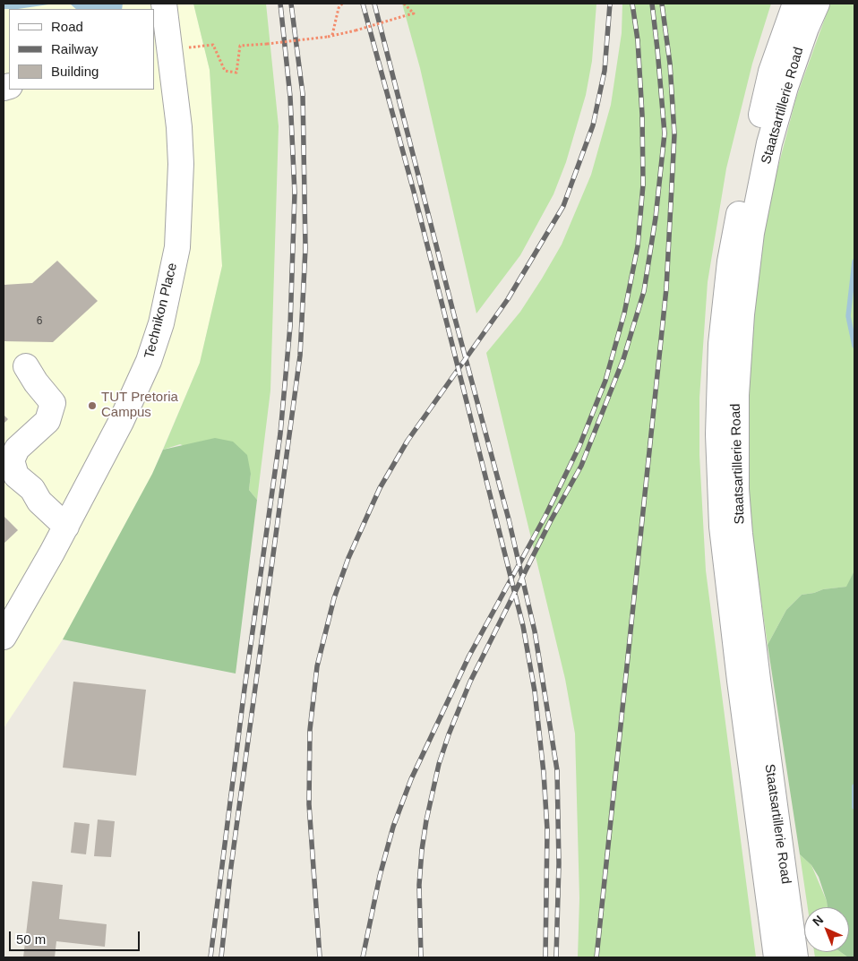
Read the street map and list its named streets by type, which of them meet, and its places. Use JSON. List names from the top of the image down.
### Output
{
  "streets": {
    "street": ["Staatsartillerie Road", "Technikon Place"]
  },
  "places": ["TUT Pretoria Campus"],
  "house_numbers": ["6"],
  "legend": ["Road", "Railway", "Building"],
  "scale_bar": "50 m",
  "north": "top left"
}
